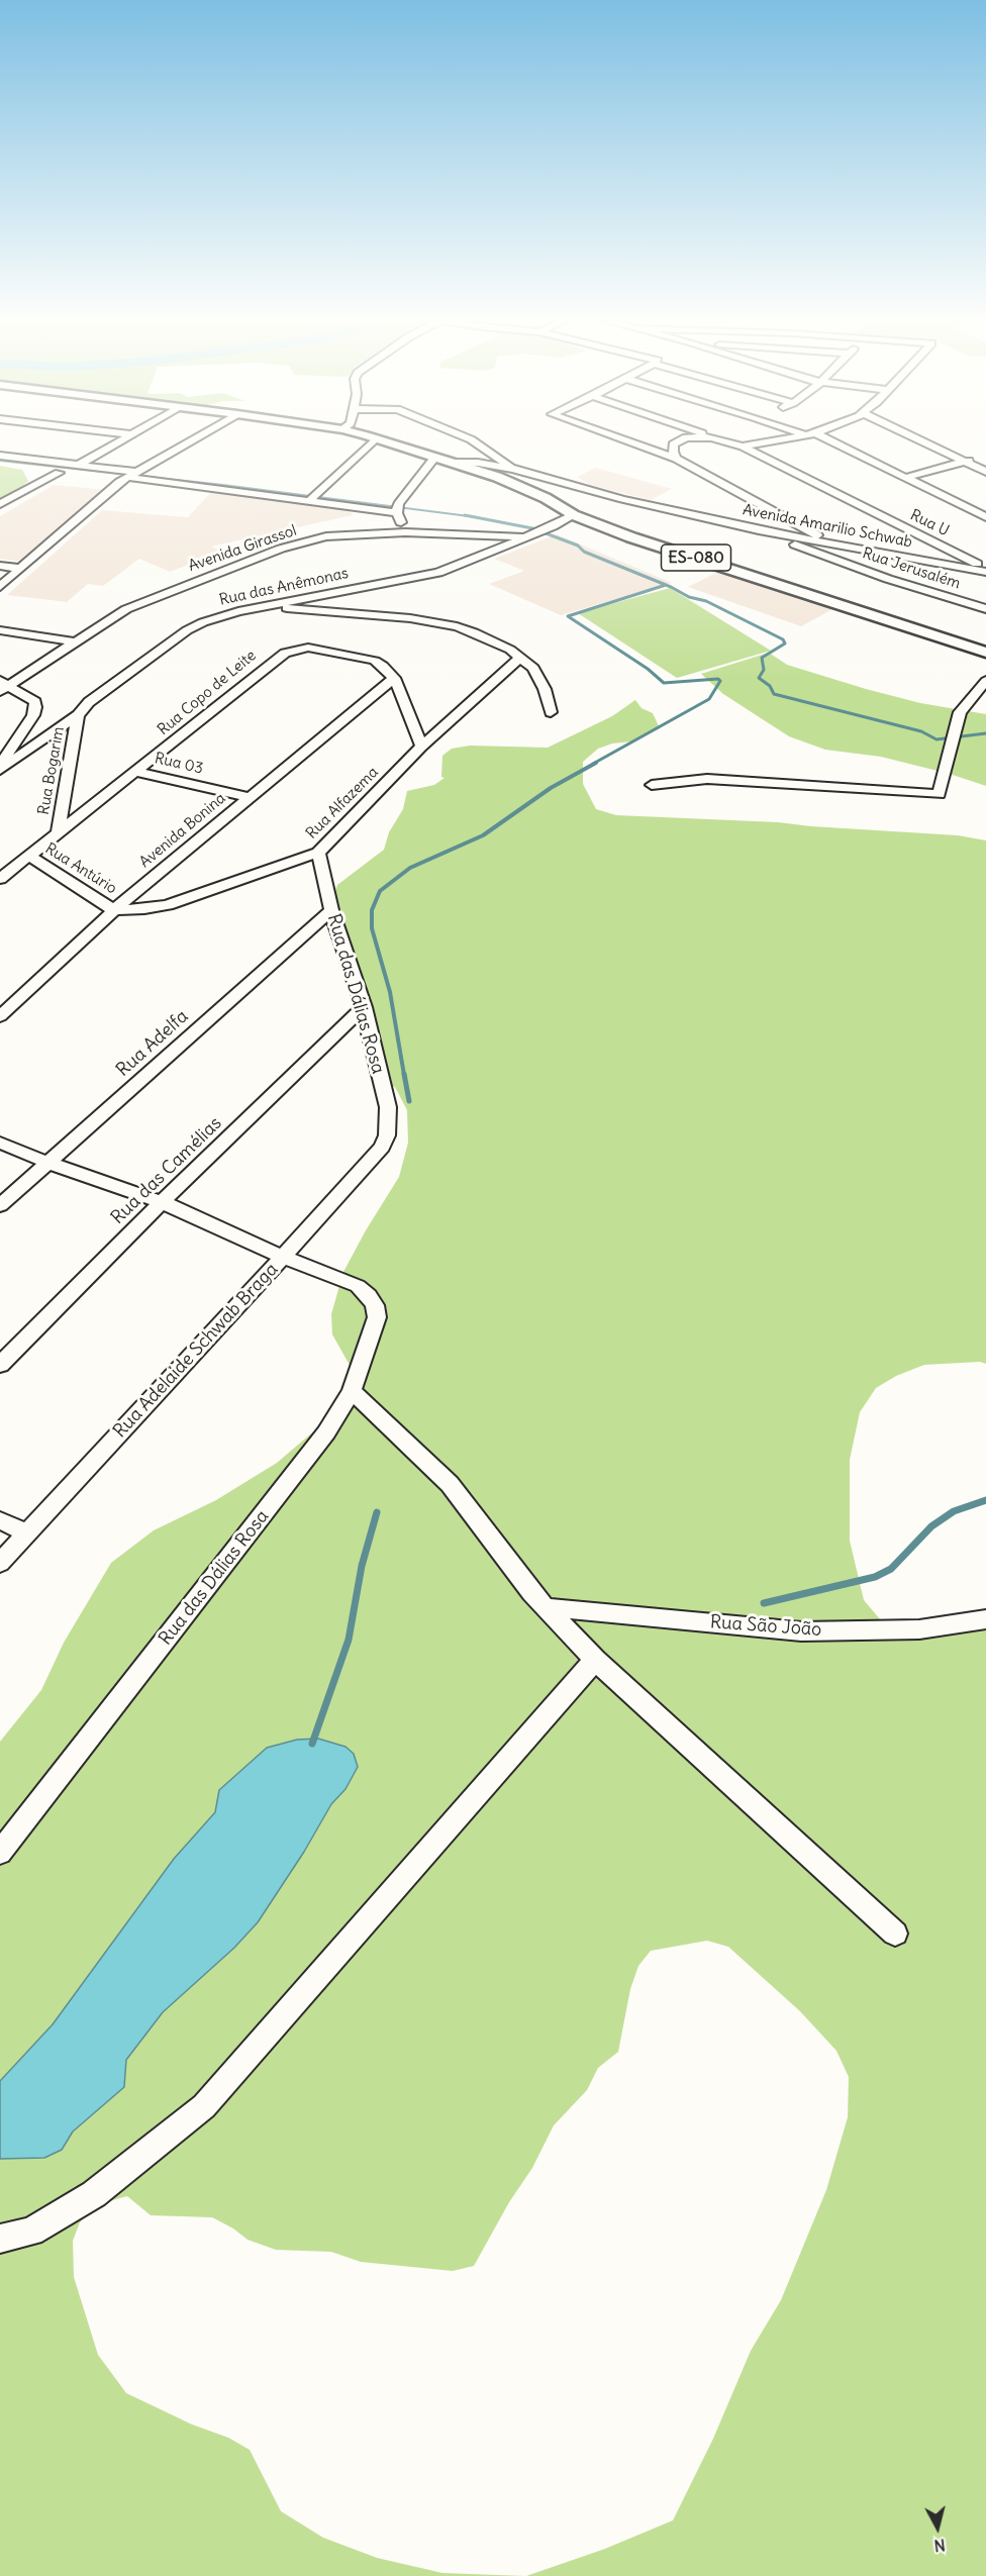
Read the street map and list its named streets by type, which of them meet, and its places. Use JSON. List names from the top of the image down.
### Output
{
  "streets": {
    "main road": ["ES-080"],
    "street": [
      "Rua U",
      "Avenida Amarilio Schwab",
      "Avenida Girassol",
      "Rua Jerusalém",
      "Rua das Anêmonas",
      "Rua Copo de Leite",
      "Rua 03",
      "Rua Bogarim",
      "Rua Alfazema",
      "Avenida Bonina",
      "Rua Antúrio",
      "Rua das Dálias Rosa",
      "Rua Adelfa",
      "Rua das Camélias",
      "Rua Adelaide Schwab Braga",
      "Rua São João"
    ]
  },
  "crossings": [
    ["Rua U", "Avenida Amarilio Schwab"],
    ["Avenida Amarilio Schwab", "ES-080"],
    ["Avenida Amarilio Schwab", "Rua Jerusalém"],
    ["Avenida Girassol", "Rua das Anêmonas"],
    ["ES-080", "Rua das Anêmonas"],
    ["Rua das Anêmonas", "Rua Bogarim"],
    ["Rua Copo de Leite", "Rua 03"],
    ["Rua Copo de Leite", "Rua Bogarim"],
    ["Rua Copo de Leite", "Avenida Bonina"],
    ["Rua Copo de Leite", "Rua Antúrio"],
    ["Rua 03", "Avenida Bonina"],
    ["Rua Alfazema", "Avenida Bonina"],
    ["Rua Alfazema", "Rua Antúrio"],
    ["Rua Alfazema", "Rua das Dálias Rosa"],
    ["Avenida Bonina", "Rua Antúrio"],
    ["Rua das Dálias Rosa", "Rua Adelfa"],
    ["Rua das Dálias Rosa", "Rua das Camélias"],
    ["Rua das Dálias Rosa", "Rua Adelaide Schwab Braga"]
  ],
  "north": "bottom"
}
